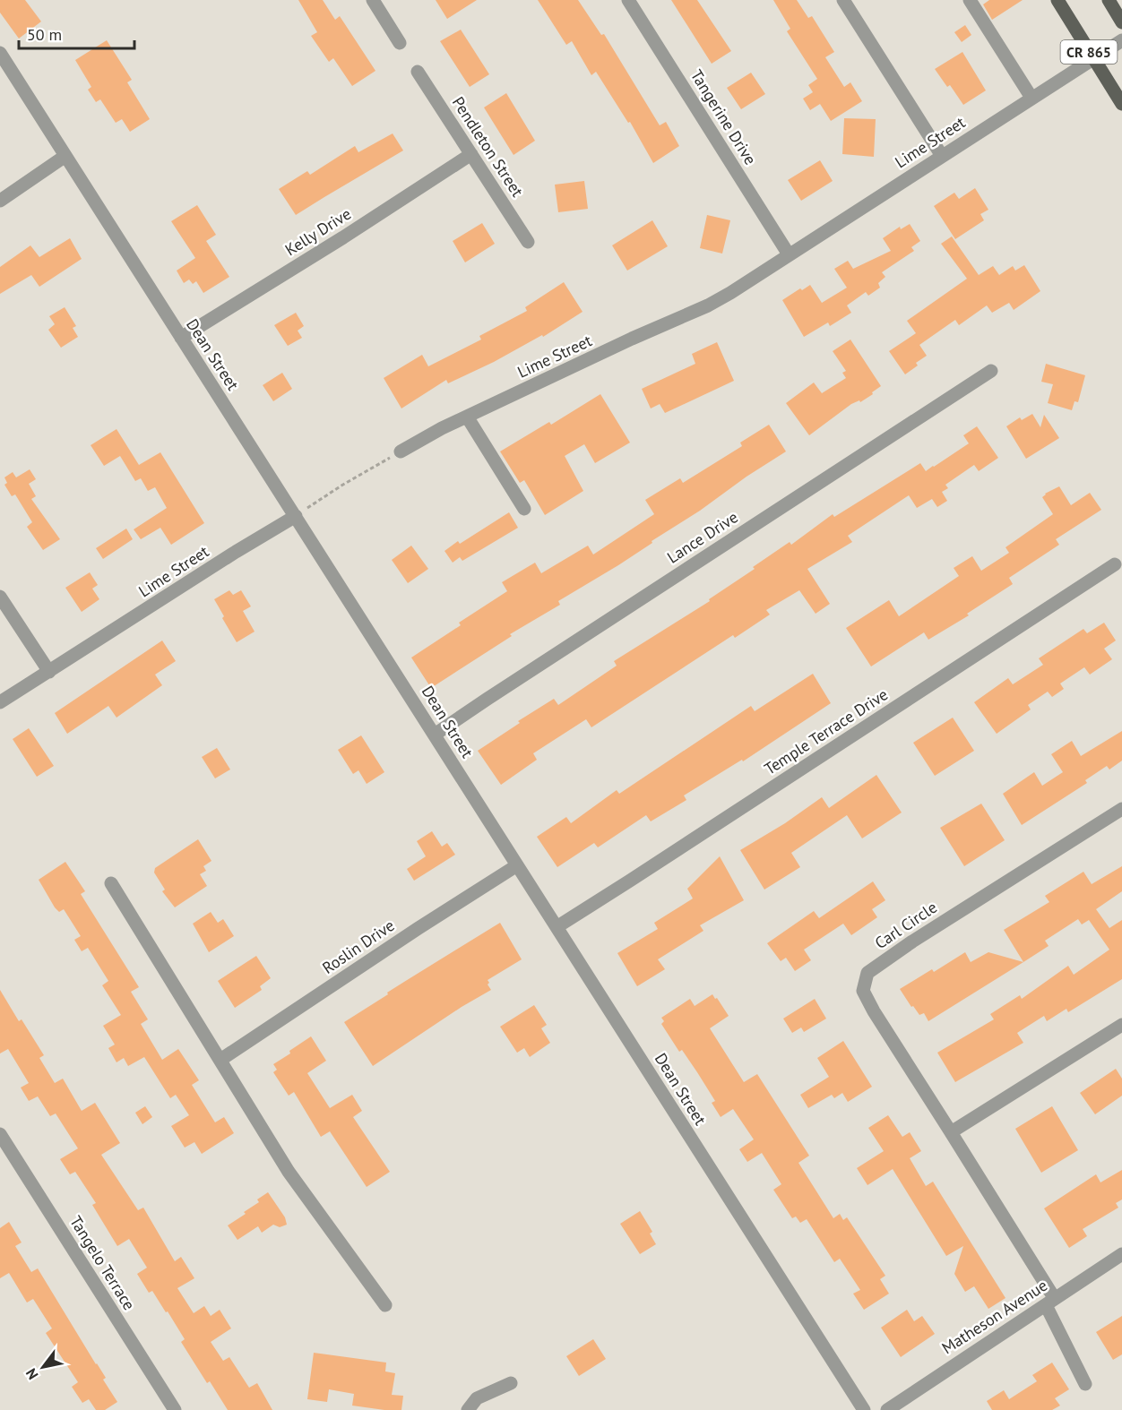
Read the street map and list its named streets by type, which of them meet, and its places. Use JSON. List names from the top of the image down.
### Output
{
  "streets": {
    "main road": ["CR 865"],
    "street": [
      "Tangerine Drive",
      "Lime Street",
      "Pendleton Street",
      "Kelly Drive",
      "Dean Street",
      "Lance Drive",
      "Temple Terrace Drive",
      "Carl Circle",
      "Roslin Drive",
      "Tangelo Terrace",
      "Matheson Avenue"
    ]
  },
  "crossings": [
    ["CR 865", "Lime Street"],
    ["Tangerine Drive", "Lime Street"],
    ["Lime Street", "Dean Street"],
    ["Pendleton Street", "Kelly Drive"],
    ["Kelly Drive", "Dean Street"],
    ["Dean Street", "Lance Drive"],
    ["Dean Street", "Temple Terrace Drive"],
    ["Dean Street", "Roslin Drive"],
    ["Carl Circle", "Matheson Avenue"]
  ],
  "scale_bar": "50 m",
  "north": "bottom left"
}
